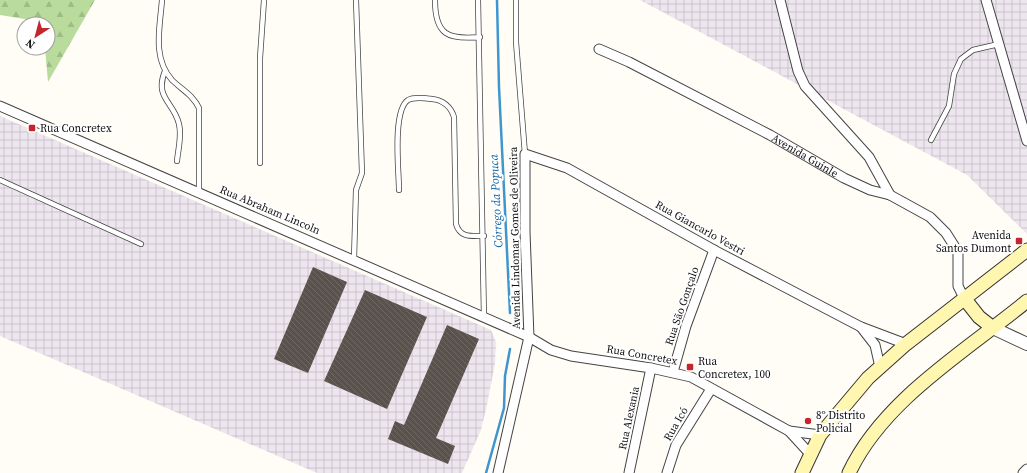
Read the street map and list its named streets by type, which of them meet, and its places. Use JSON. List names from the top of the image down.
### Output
{
  "streets": {
    "street": [
      "Avenida Guinle",
      "Rua Abraham Lincoln",
      "Rua Giancarlo Vestri",
      "Avenida Lindomar Gomes de Oliveira",
      "Rua São Gonçalo",
      "Rua Concretex",
      "Rua Alexania",
      "Rua Icó"
    ]
  },
  "crossings": [
    ["Rua Abraham Lincoln", "Avenida Lindomar Gomes de Oliveira"],
    ["Rua Abraham Lincoln", "Rua Concretex"],
    ["Rua Giancarlo Vestri", "Avenida Lindomar Gomes de Oliveira"],
    ["Rua Giancarlo Vestri", "Rua São Gonçalo"],
    ["Avenida Lindomar Gomes de Oliveira", "Rua Concretex"],
    ["Rua São Gonçalo", "Rua Concretex"],
    ["Rua Concretex", "Rua Alexania"],
    ["Rua Concretex", "Rua Icó"]
  ],
  "water": ["Córrego da Popuca"],
  "places": {
    "transit": ["Rua Concretex", "Avenida Santos Dumont", "Rua Concretex, 100"],
    "other": ["8º Distrito Policial"]
  },
  "north": "bottom left"
}
